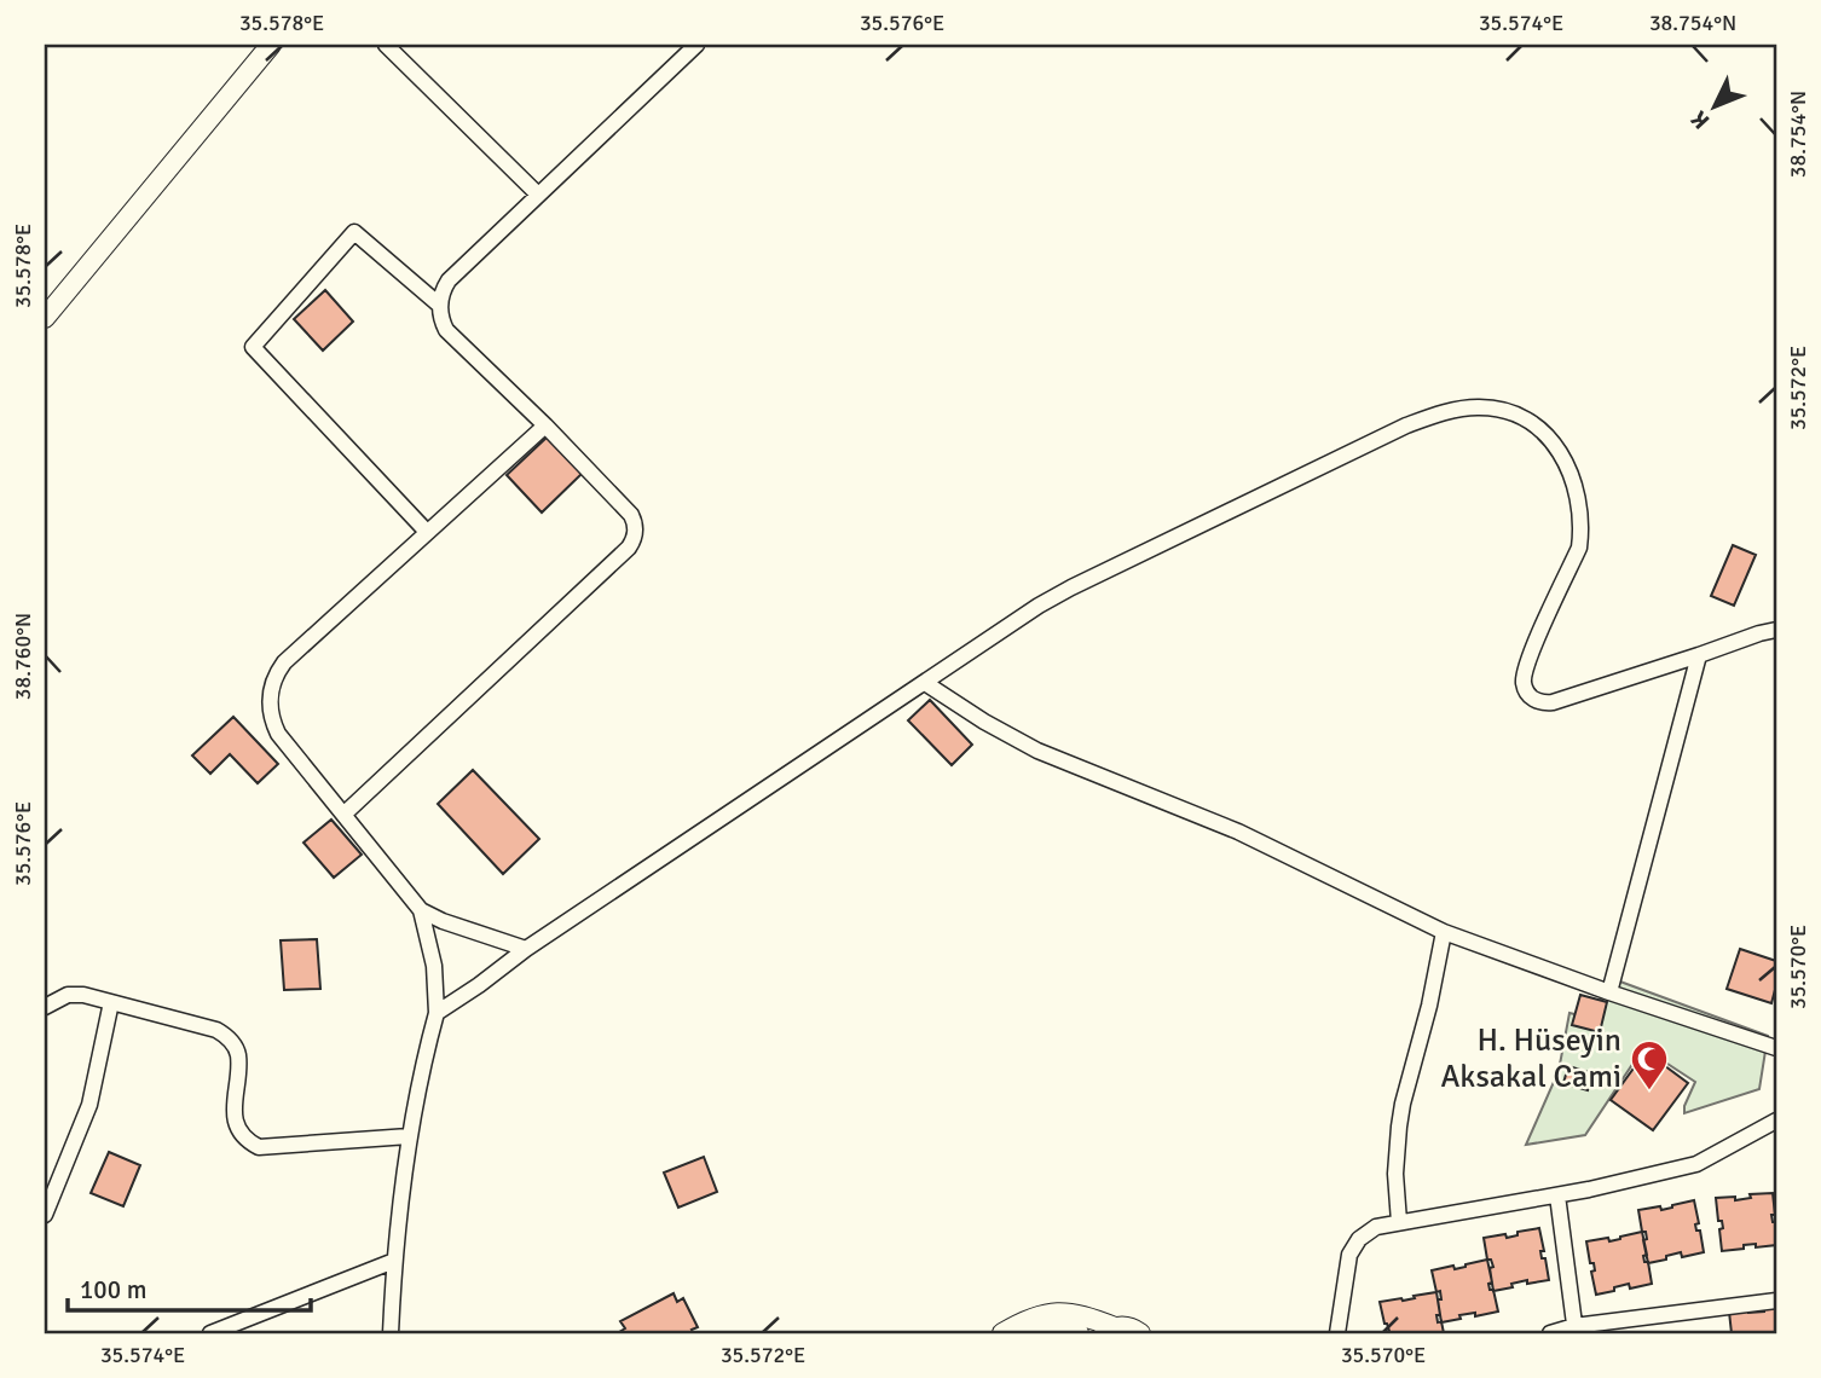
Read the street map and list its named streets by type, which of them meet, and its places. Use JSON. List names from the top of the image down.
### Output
{
  "places": {
    "mosque": ["H. Hüseyin Aksakal Cami"]
  },
  "scale_bar": "100 m",
  "north": "bottom left",
  "coordinates": [
    "35.578°E",
    "35.576°E",
    "35.574°E",
    "38.754°N",
    "35.572°E",
    "38.760°N",
    "35.570°E"
  ]
}
